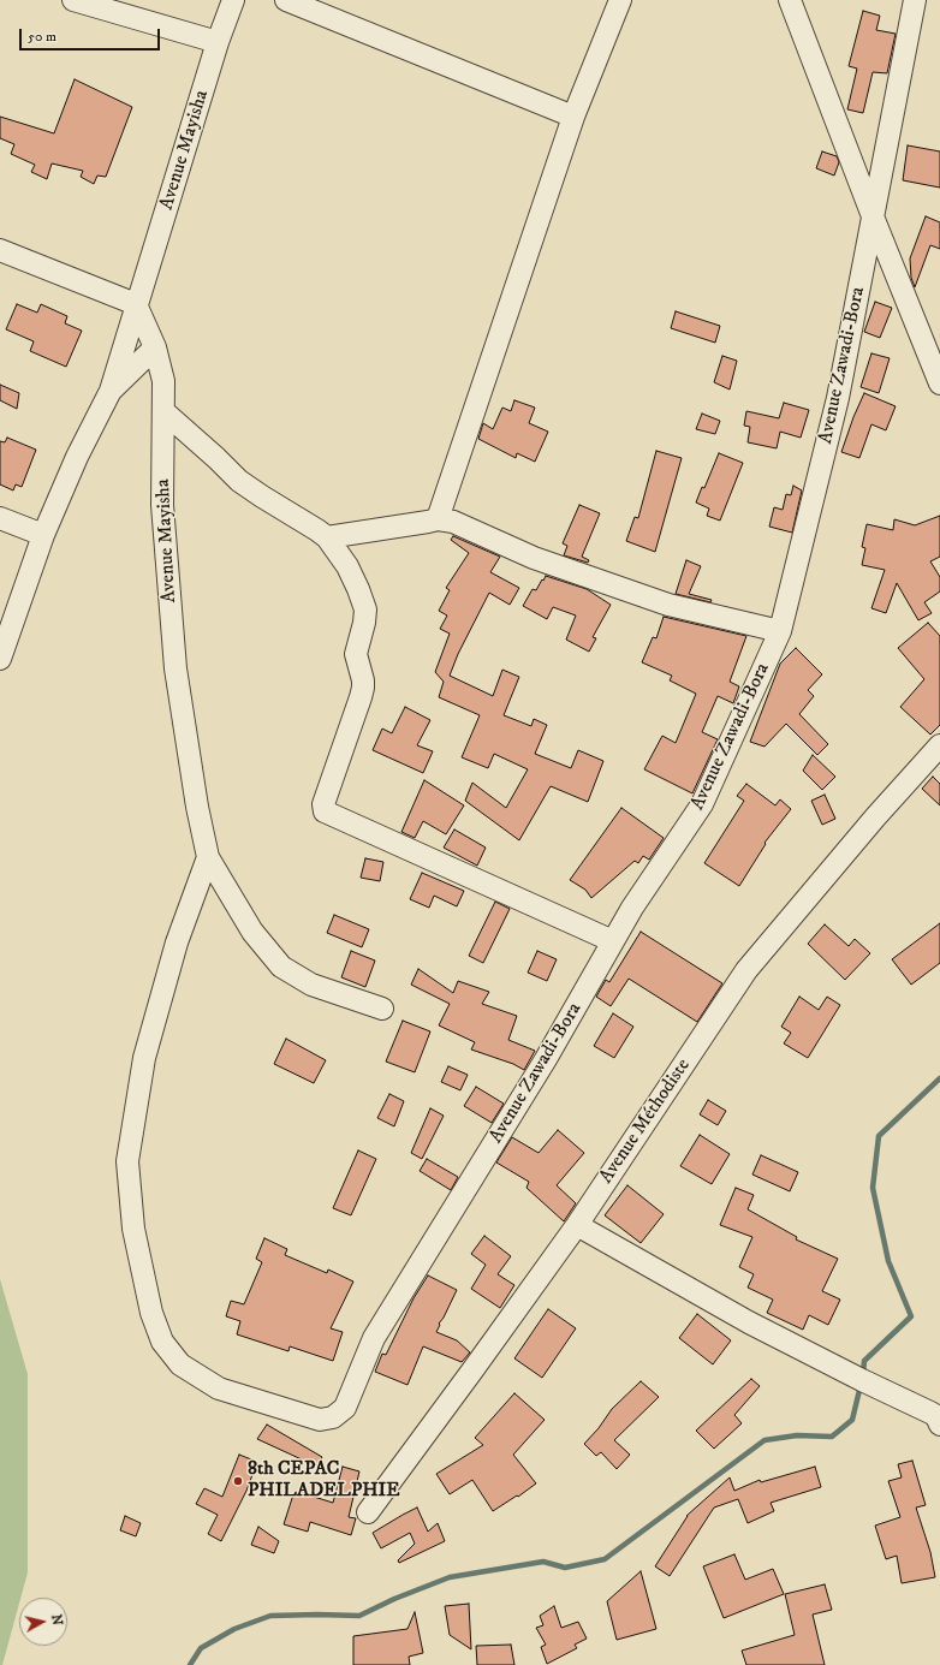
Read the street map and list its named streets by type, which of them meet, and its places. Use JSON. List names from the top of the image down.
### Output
{
  "streets": {
    "street": ["Avenue Mayisha", "Avenue Zawadi-Bora", "Avenue Méthodiste"]
  },
  "crossings": [
    ["Avenue Mayisha", "Avenue Zawadi-Bora"]
  ],
  "places": ["8th CEPAC PHILADELPHIE"],
  "scale_bar": "50 m",
  "north": "right"
}
